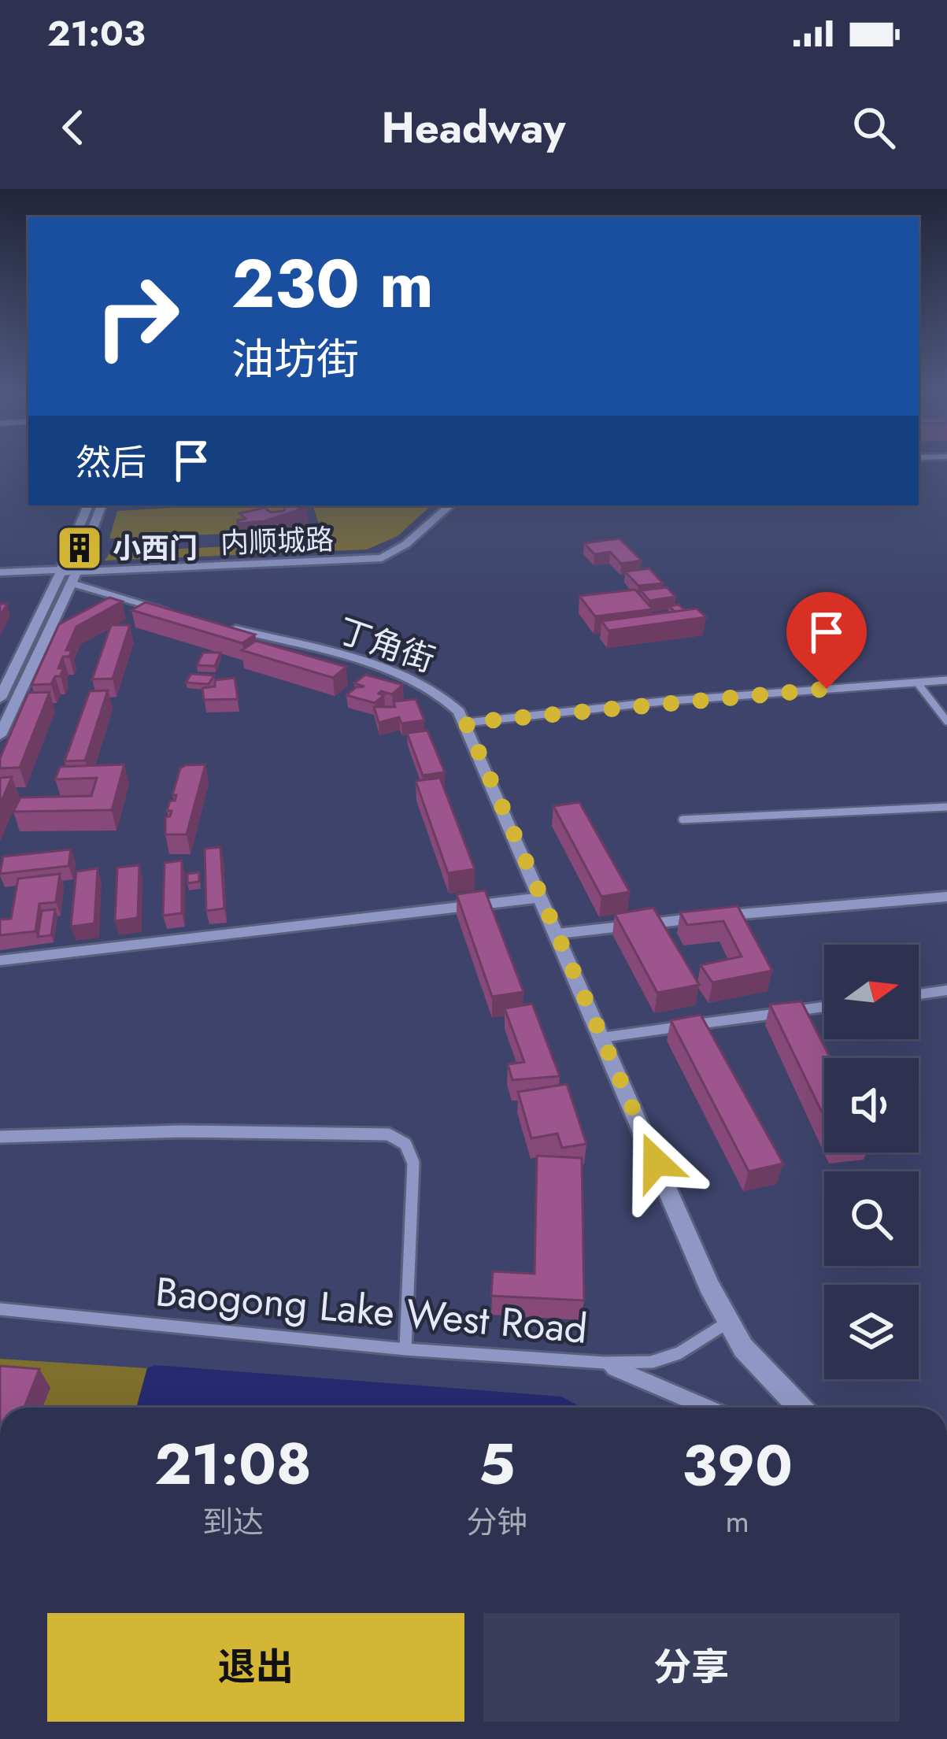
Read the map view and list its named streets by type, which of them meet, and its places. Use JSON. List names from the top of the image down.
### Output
{
  "streets": {
    "street": ["内顺城路", "丁角街", "Baogong Lake West Road"]
  },
  "crossings": [
    ["丁角街", "Baogong Lake West Road"]
  ],
  "places": {
    "building": ["小西门"]
  },
  "north": "right",
  "page": {
    "status": "21:03",
    "header": "Headway",
    "turn": ["230 m", "油坊街"],
    "then": "然后",
    "eta": [
      "21:08",
      "到达",
      "5",
      "分钟",
      "390",
      "m"
    ],
    "buttons": ["退出", "分享"]
  }
}
